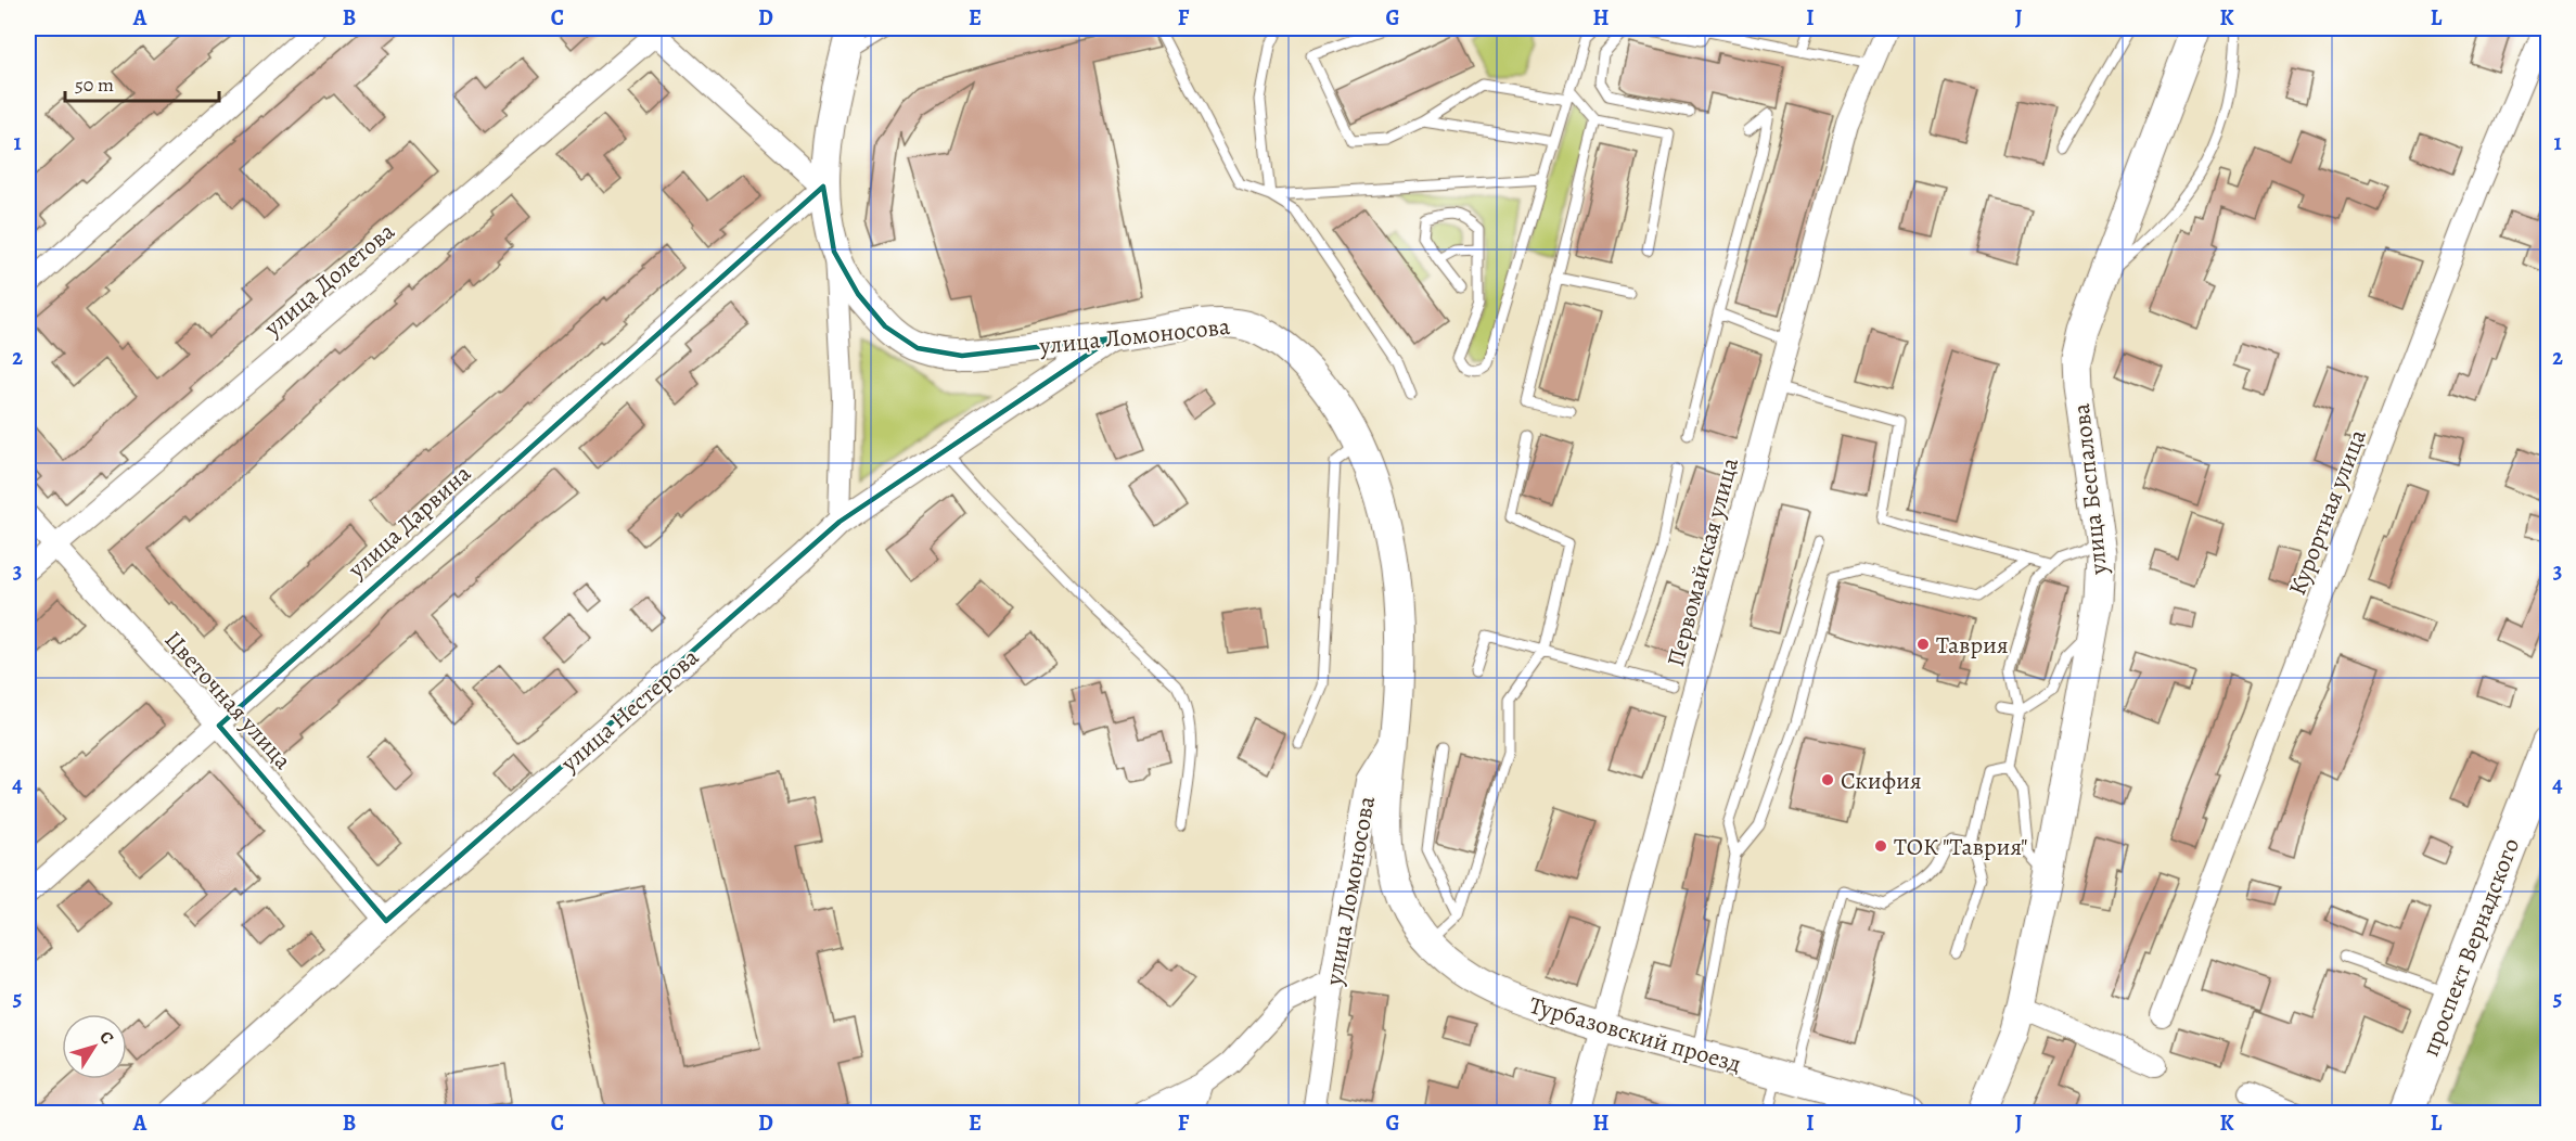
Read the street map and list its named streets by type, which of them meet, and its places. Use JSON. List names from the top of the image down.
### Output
{
  "streets": {
    "main road": [
      "улица Ломоносова",
      "улица Беспалова",
      "проспект Вернадского",
      "Турбазовский проезд"
    ],
    "street": [
      "улица Долетова",
      "Курортная улица",
      "улица Дарвина",
      "Первомайская улица",
      "Цветочная улица",
      "улица Нестерова"
    ]
  },
  "crossings": [
    ["улица Долетова", "Цветочная улица"],
    ["улица Ломоносова", "улица Дарвина"],
    ["улица Ломоносова", "улица Нестерова"],
    ["улица Ломоносова", "Турбазовский проезд"],
    ["улица Дарвина", "Цветочная улица"],
    ["Первомайская улица", "Турбазовский проезд"],
    ["Цветочная улица", "улица Нестерова"]
  ],
  "places": ["Таврия", "Скифия", "ТОК \"Таврия\""],
  "scale_bar": "50 m",
  "north": "top right",
  "grid": {
    "columns": [
      "A",
      "B",
      "C",
      "D",
      "E",
      "F",
      "G",
      "H",
      "I",
      "J",
      "K",
      "L"
    ],
    "rows": [
      "1",
      "2",
      "3",
      "4",
      "5"
    ]
  }
}
